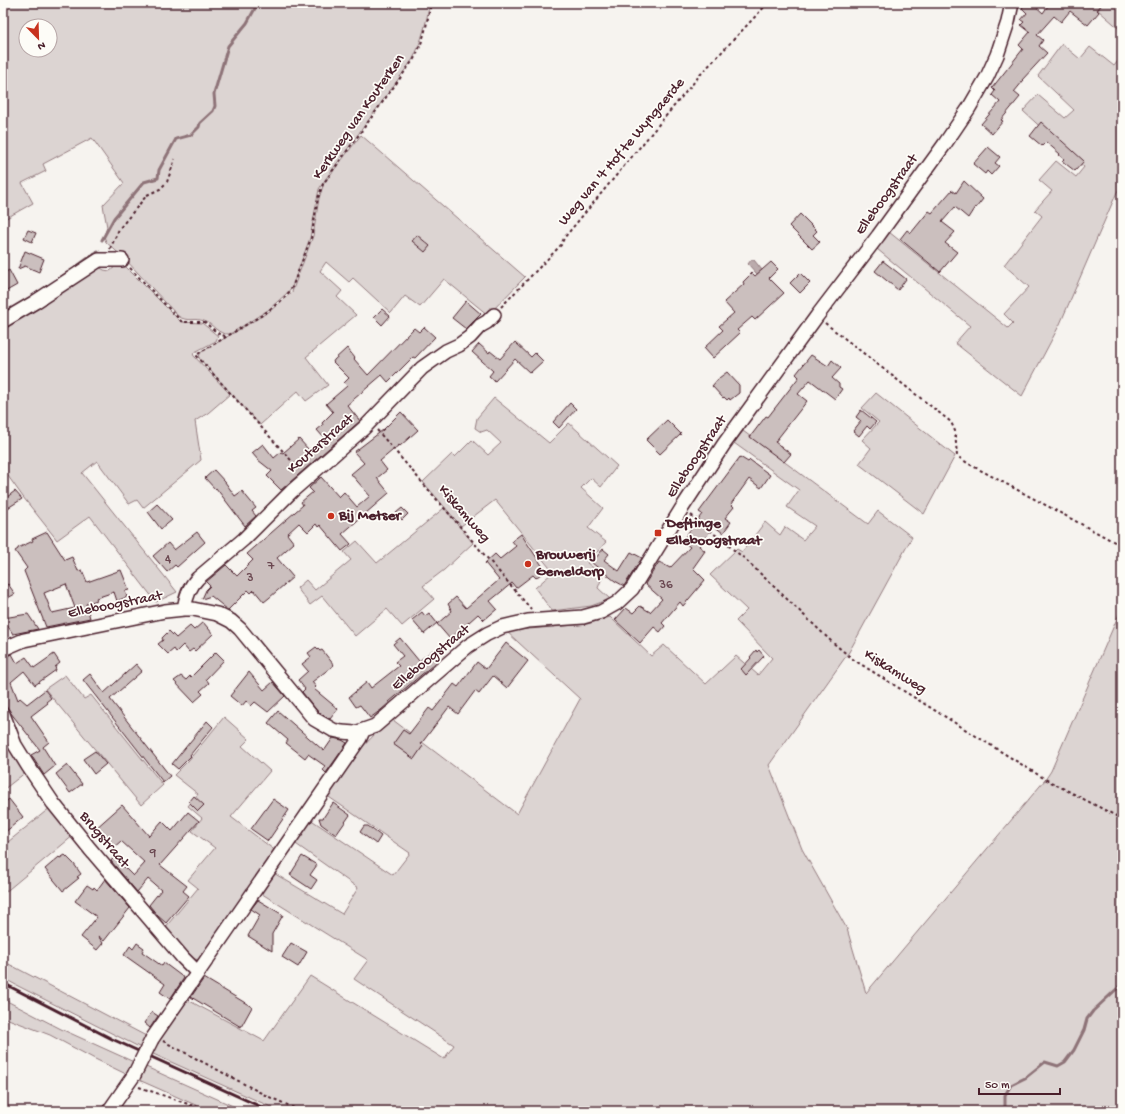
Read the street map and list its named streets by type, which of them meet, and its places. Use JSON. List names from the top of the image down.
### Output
{
  "streets": {
    "street": ["Elleboogstraat", "Kouterstraat", "Brugstraat"],
    "path": ["Kerkweg van Kouterken", "Weg van 't Hof te Wyngaerde", "Kiskamweg"]
  },
  "crossings": [
    ["Weg van 't Hof te Wyngaerde", "Kouterstraat"],
    ["Elleboogstraat", "Kouterstraat"],
    ["Elleboogstraat", "Kiskamweg"],
    ["Kouterstraat", "Kiskamweg"]
  ],
  "places": {
    "other": ["Bij Metser", "Brouwerij Gemeldorp"],
    "transit": ["Deftinge Elleboogstraat"]
  },
  "house_numbers": [
    "4",
    "7",
    "3",
    "36",
    "9"
  ],
  "scale_bar": "50 m",
  "north": "bottom right"
}
